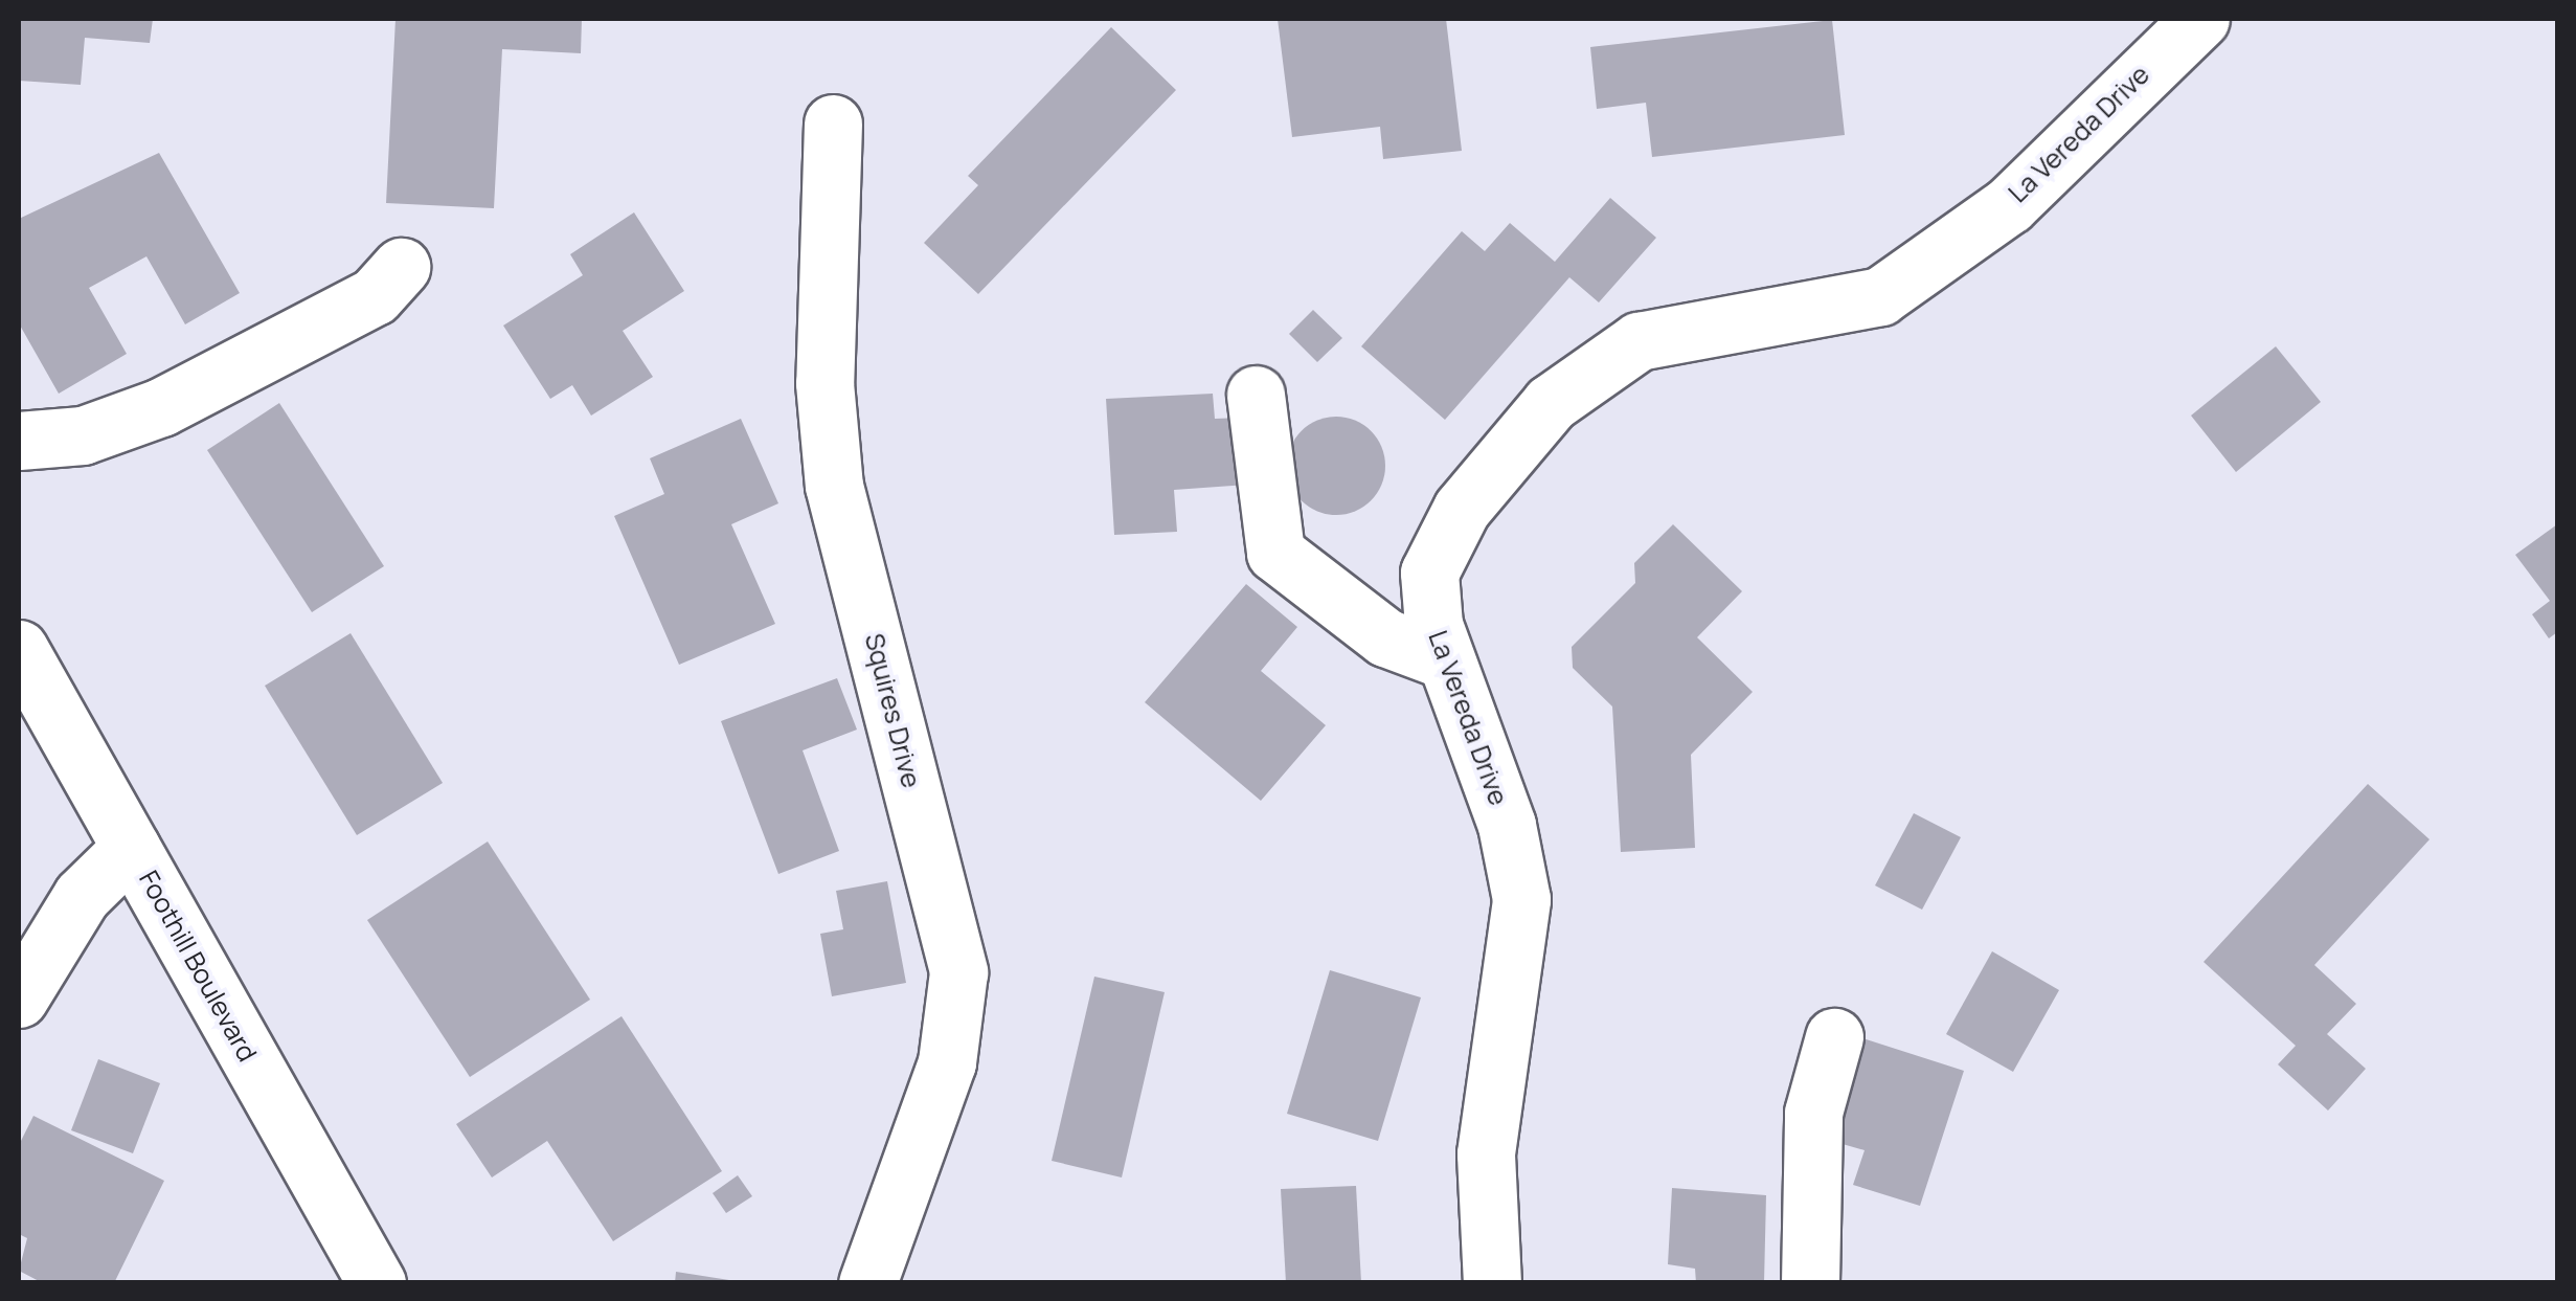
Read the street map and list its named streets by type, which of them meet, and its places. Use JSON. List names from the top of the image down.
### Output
{
  "streets": {
    "street": ["La Vereda Drive", "Squires Drive", "Foothill Boulevard"]
  }
}
